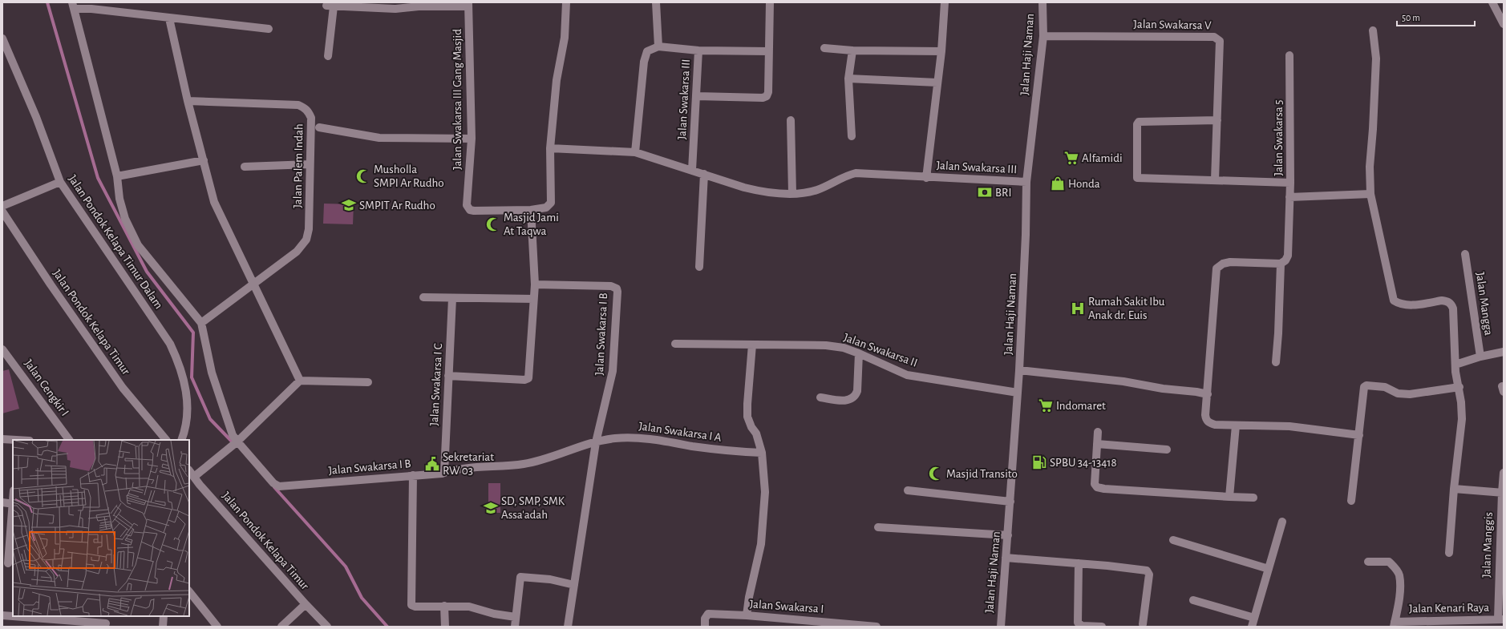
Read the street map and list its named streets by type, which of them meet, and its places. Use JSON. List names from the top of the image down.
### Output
{
  "streets": {
    "street": [
      "Jalan Swakarsa V",
      "Jalan Haji Naman",
      "Jalan Swakarsa III Gang Masjid",
      "Jalan Swakarsa III",
      "Jalan Swakarsa 5",
      "Jalan Palem Indah",
      "Jalan Pondok Kelapa Timur Dalam",
      "Jalan Mangga",
      "Jalan Pondok Kelapa Timur",
      "Jalan Swakarsa I B",
      "Jalan Swakarsa II",
      "Jalan Swakarsa I C",
      "Jalan Cengkir I",
      "Jalan Swakarsa I A",
      "Jalan Manggis",
      "Jalan Swakarsa I",
      "Jalan Kenari Raya"
    ]
  },
  "crossings": [
    ["Jalan Swakarsa V", "Jalan Haji Naman"],
    ["Jalan Swakarsa V", "Jalan Swakarsa 5"],
    ["Jalan Haji Naman", "Jalan Swakarsa III"],
    ["Jalan Haji Naman", "Jalan Swakarsa II"],
    ["Jalan Swakarsa III Gang Masjid", "Jalan Palem Indah"],
    ["Jalan Swakarsa I B", "Jalan Swakarsa I C"],
    ["Jalan Swakarsa I B", "Jalan Swakarsa I A"],
    ["Jalan Manggis", "Jalan Kenari Raya"]
  ],
  "places": {
    "supermarket": ["Alfamidi", "Indomaret"],
    "mosque": ["Musholla SMPI Ar Rudho", "Masjid Jami At Taqwa", "Masjid Transito"],
    "shop": ["Honda"],
    "bank": ["BRI"],
    "school or university": ["SMPIT Ar Rudho", "SD, SMP, SMK Assa'adah"],
    "hospital": ["Rumah Sakit Ibu Anak dr. Euis"],
    "fuel station": ["SPBU 34-13418"],
    "public building": ["Sekretariat RW 03"]
  },
  "scale_bar": "50 m"
}
